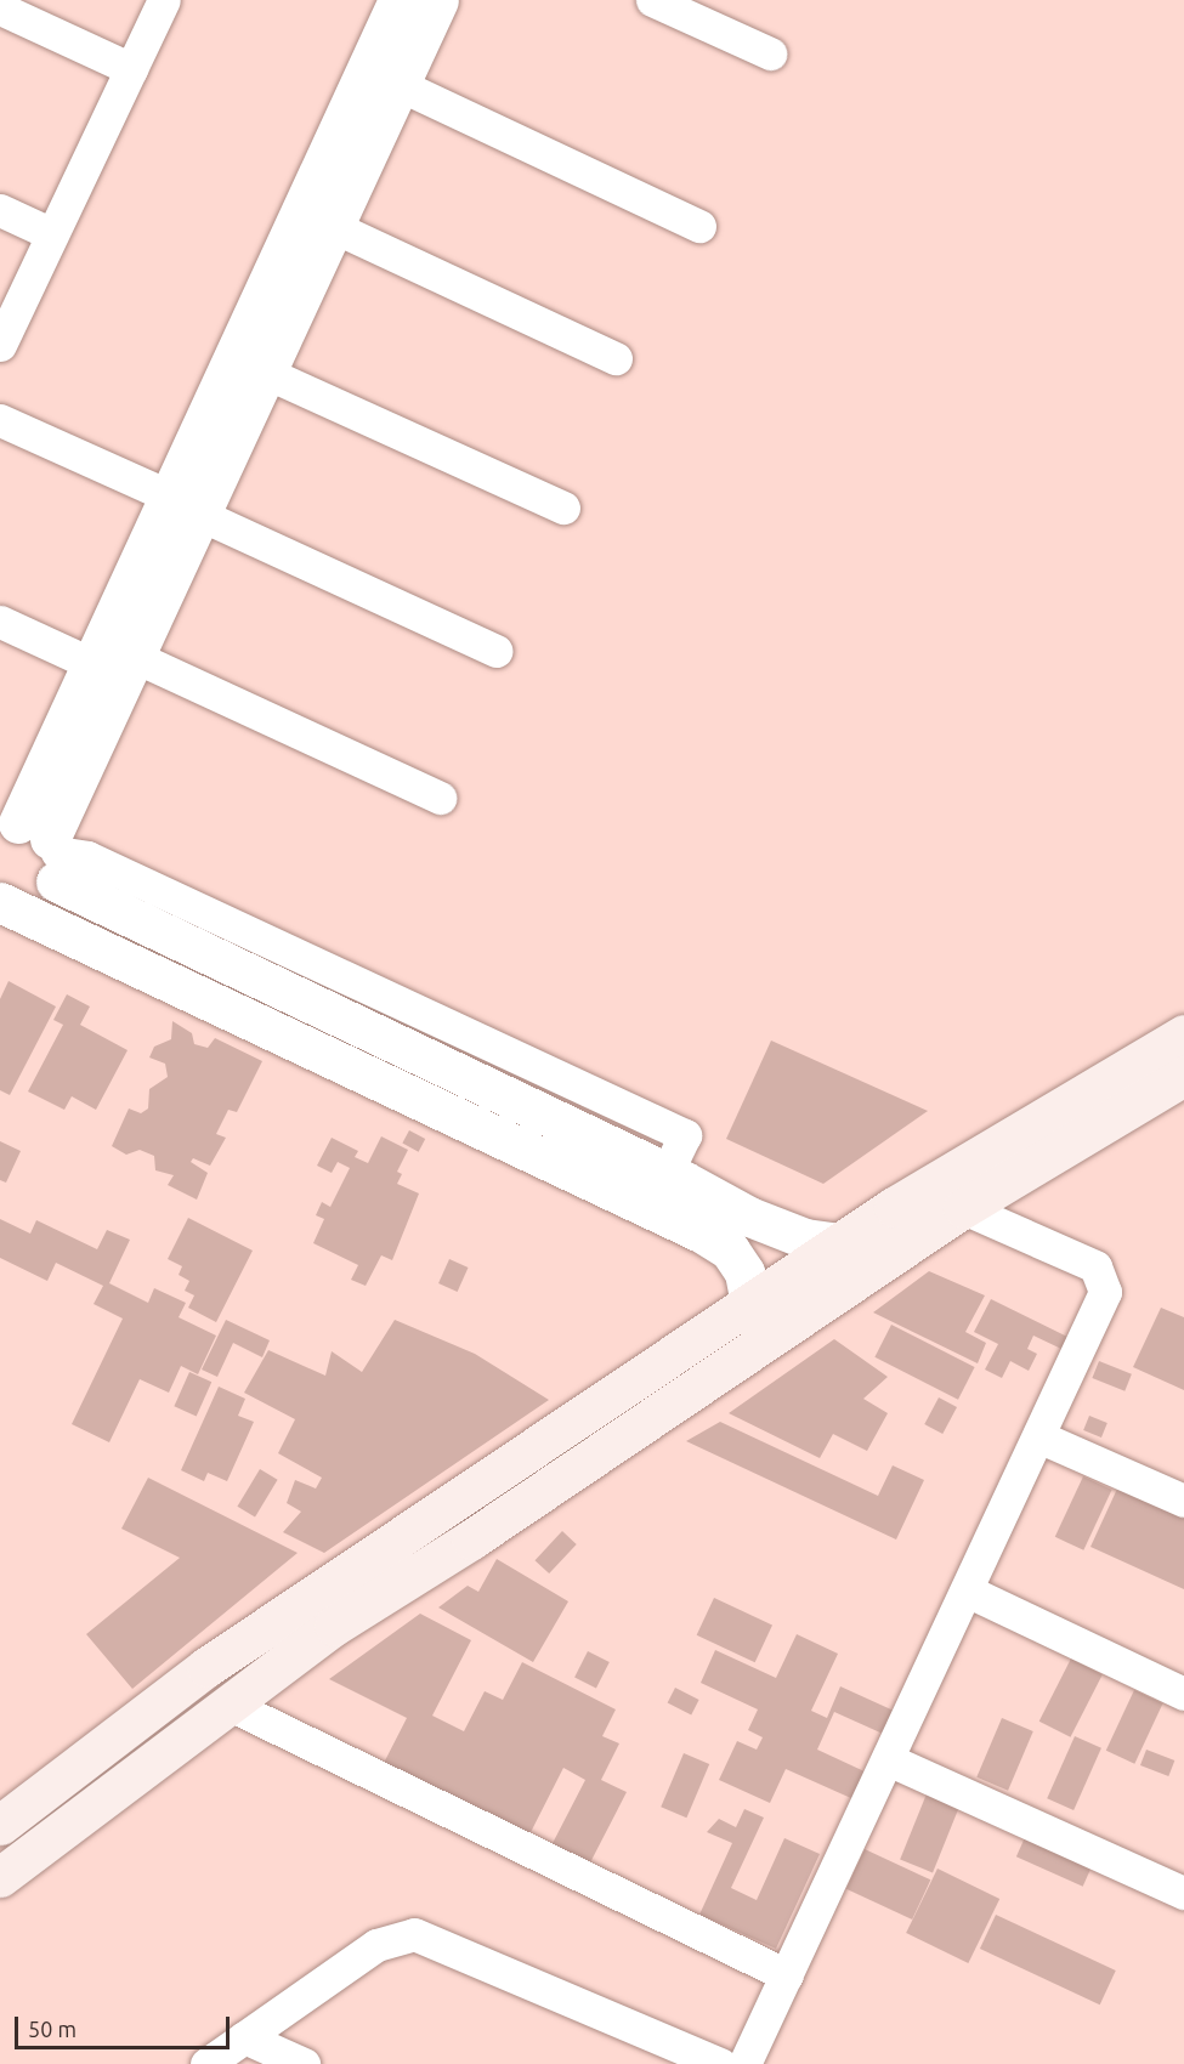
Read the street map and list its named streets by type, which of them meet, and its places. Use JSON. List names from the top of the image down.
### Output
{
  "scale_bar": "50 m"
}
